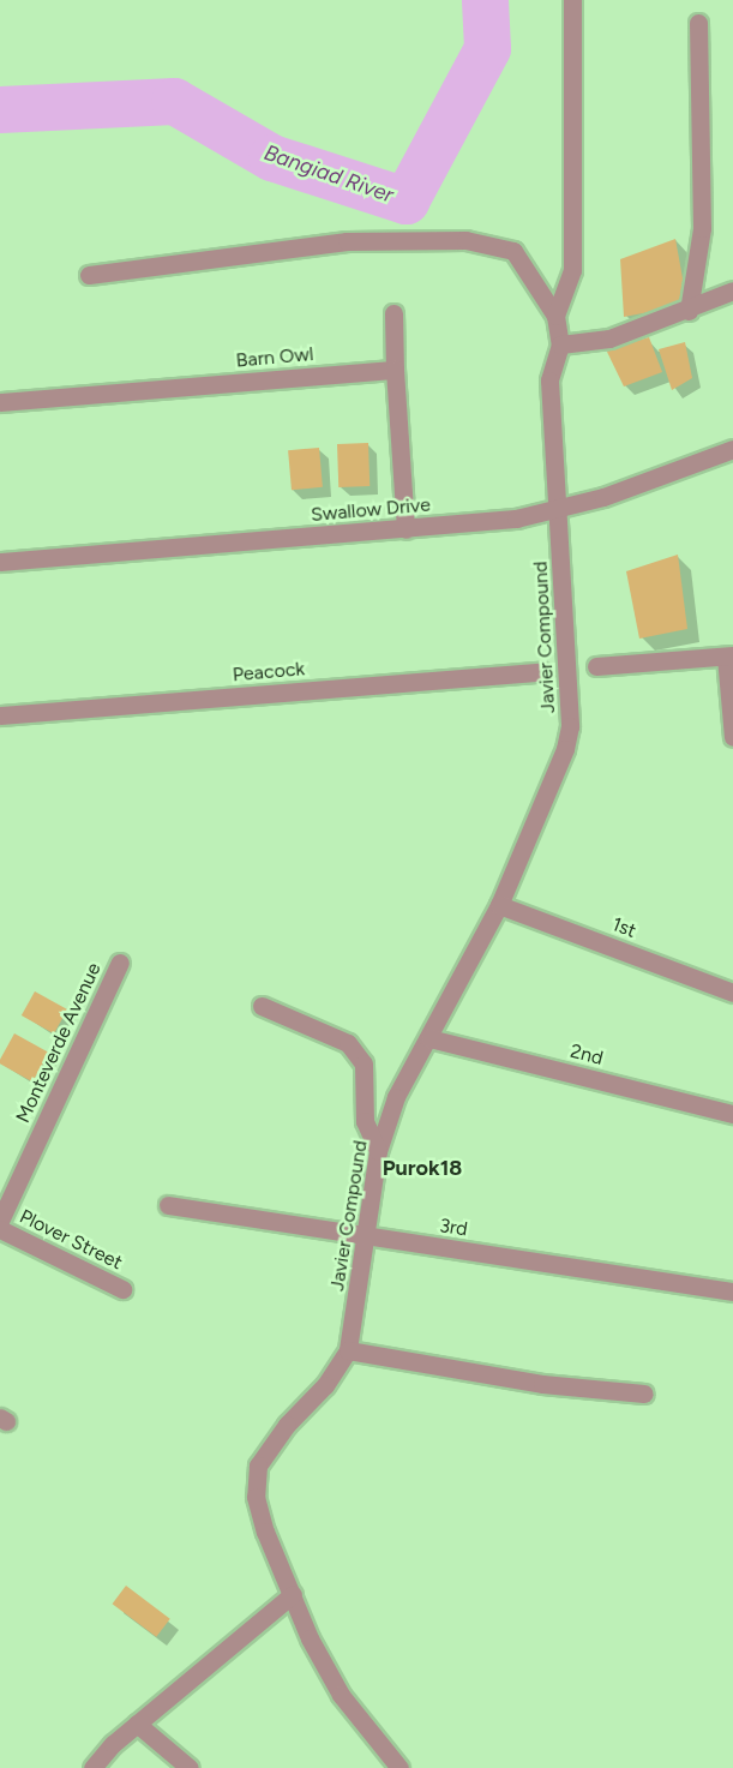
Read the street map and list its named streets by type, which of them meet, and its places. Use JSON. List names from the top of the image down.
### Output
{
  "streets": {
    "street": [
      "Barn Owl",
      "Swallow Drive",
      "Javier Compound",
      "Peacock",
      "1st",
      "Monteverde Avenue",
      "2nd",
      "3rd",
      "Plover Street"
    ]
  },
  "crossings": [
    ["Swallow Drive", "Javier Compound"],
    ["Javier Compound", "1st"],
    ["Javier Compound", "2nd"],
    ["Javier Compound", "3rd"]
  ],
  "districts": ["Purok18"],
  "water": ["Bangiad River"]
}
